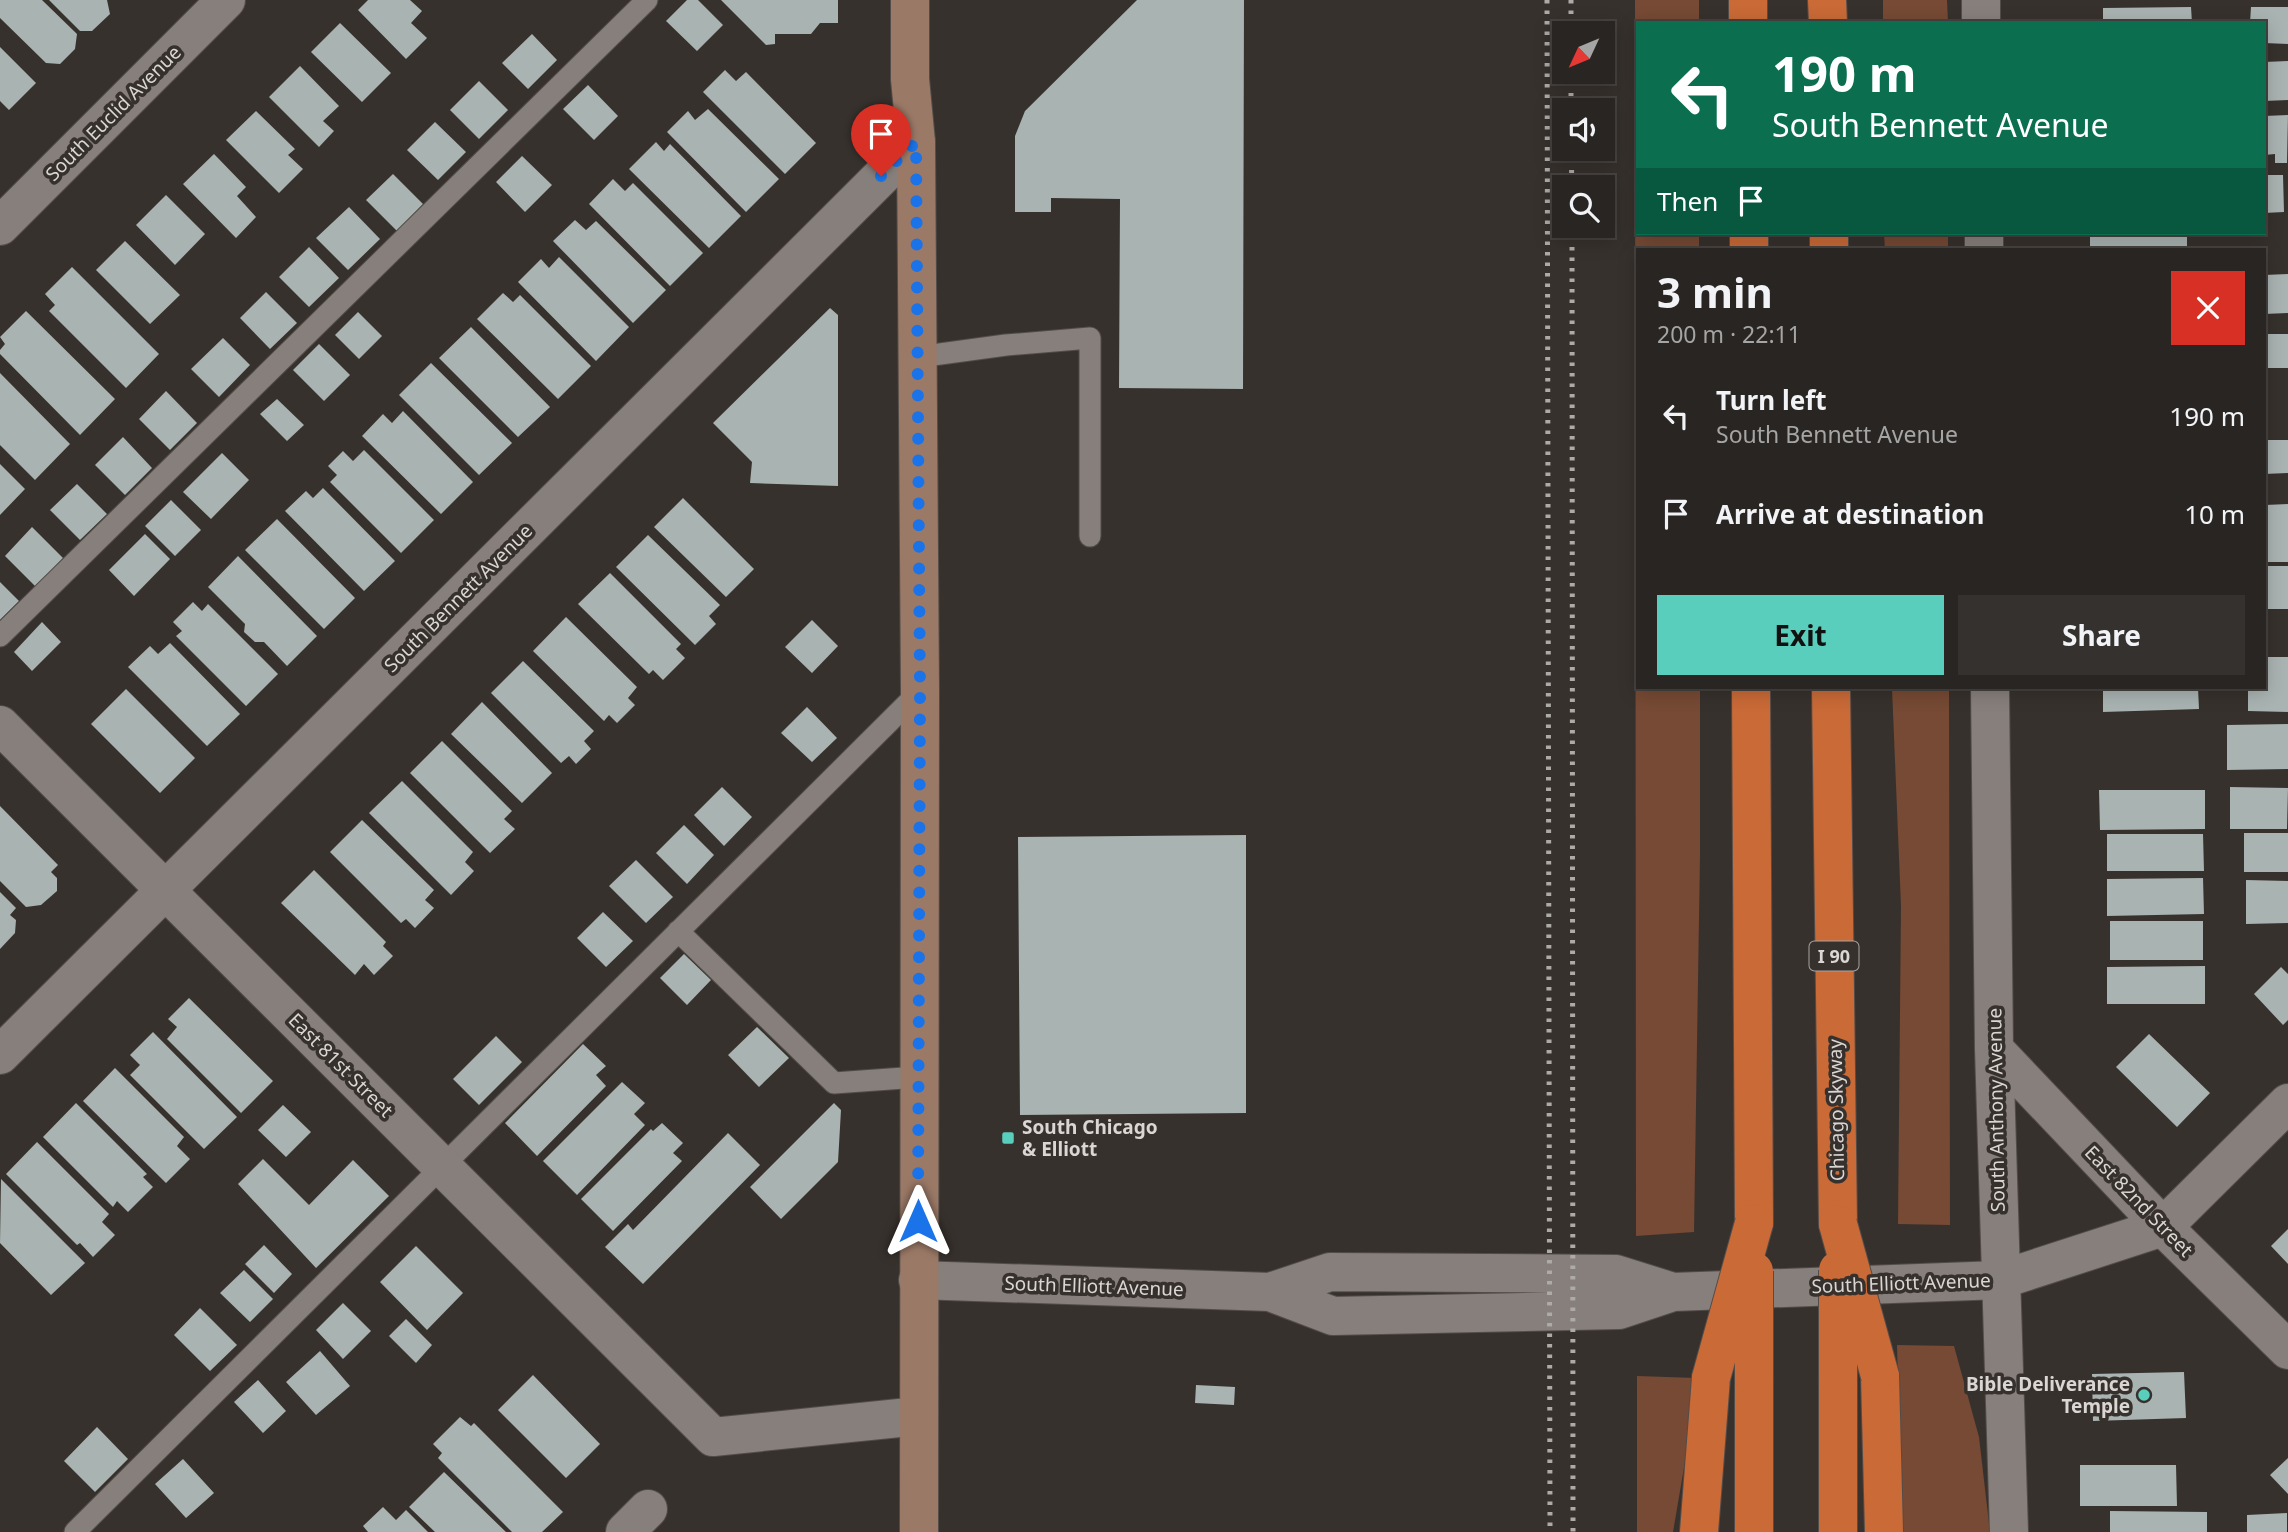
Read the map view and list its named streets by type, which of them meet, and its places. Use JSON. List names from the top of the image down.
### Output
{
  "streets": {
    "highway": ["I 90", "Chicago Skyway"],
    "street": [
      "South Euclid Avenue",
      "South Bennett Avenue",
      "East 81st Street",
      "South Anthony Avenue",
      "East 82nd Street",
      "South Elliott Avenue"
    ]
  },
  "crossings": [
    ["South Bennett Avenue", "East 81st Street"],
    ["South Anthony Avenue", "East 82nd Street"],
    ["South Anthony Avenue", "South Elliott Avenue"],
    ["East 82nd Street", "South Elliott Avenue"]
  ],
  "places": {
    "transit": ["South Chicago & Elliott"],
    "other": ["Bible Deliverance Temple"]
  },
  "north": "bottom left",
  "page": {
    "turn": ["190 m", "South Bennett Avenue"],
    "then": "Then",
    "heading": ["3 min", "200 m · 22:11"],
    "list": [
      {
        "name": "Turn left",
        "note": "South Bennett Avenue",
        "value": "190 m"
      },
      {
        "name": "Arrive at destination",
        "value": "10 m"
      }
    ],
    "buttons": ["Exit", "Share"]
  }
}
